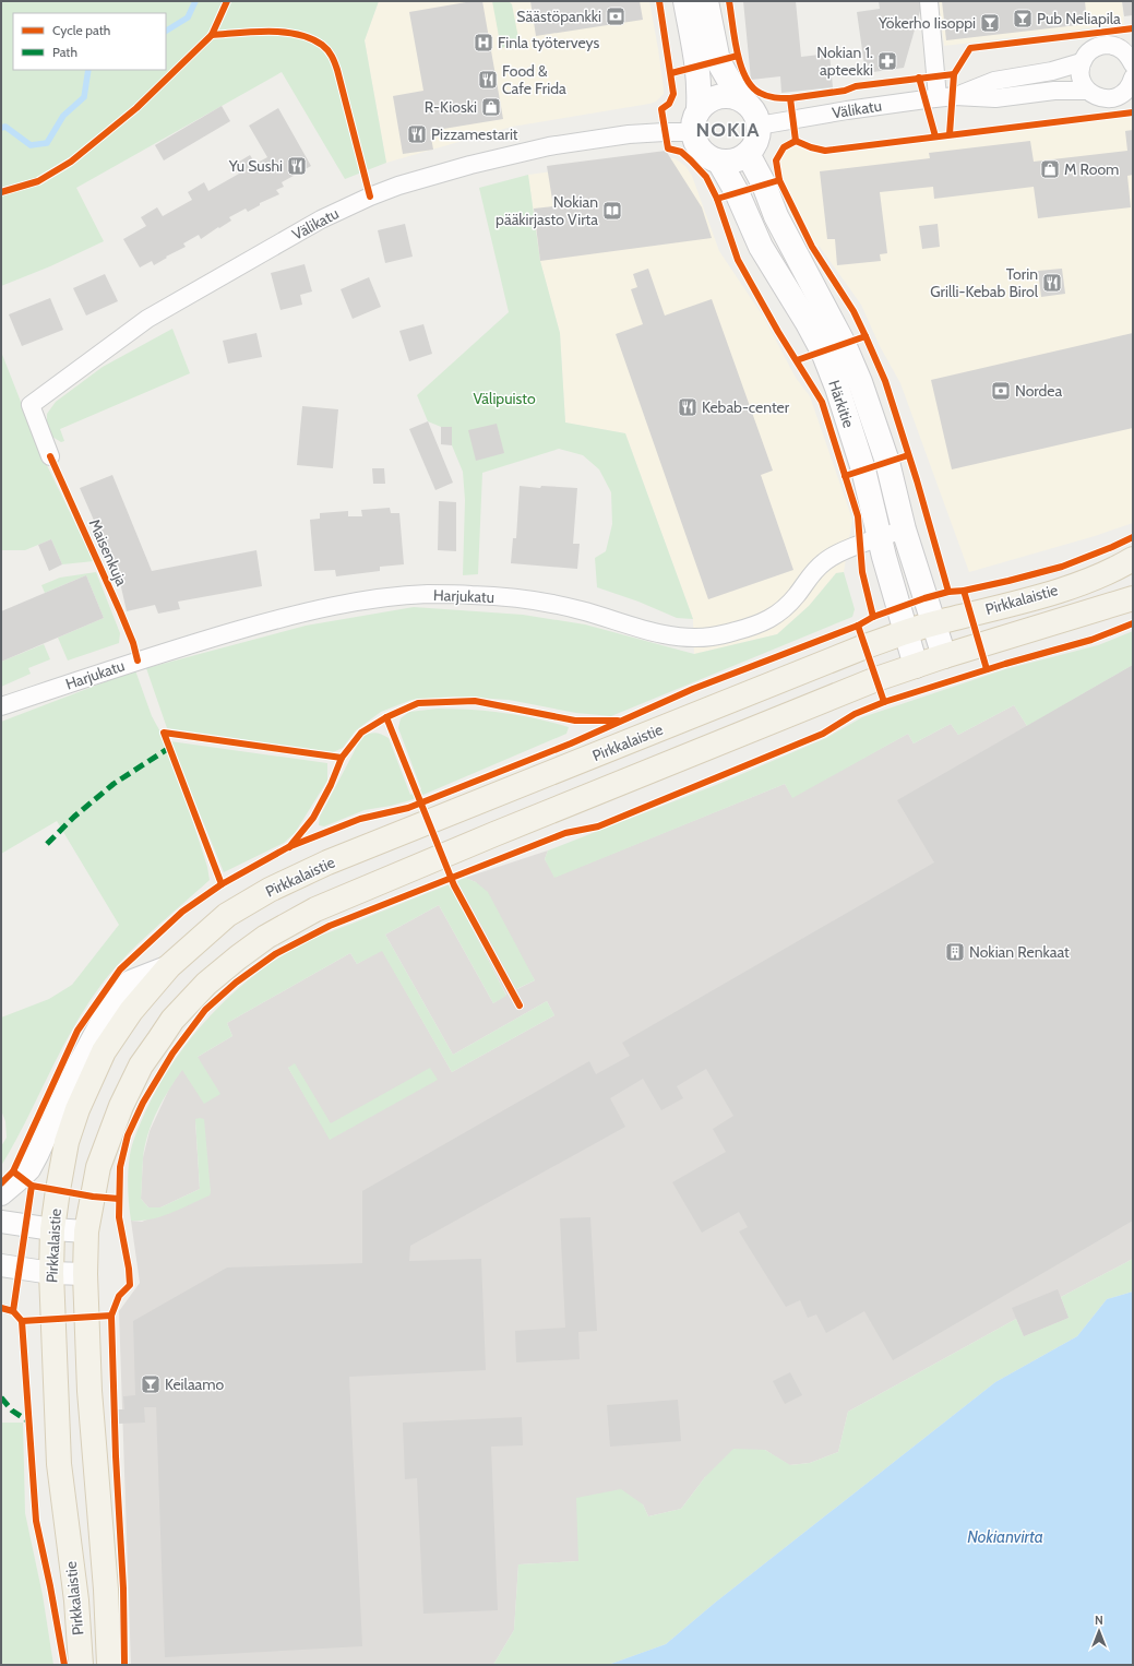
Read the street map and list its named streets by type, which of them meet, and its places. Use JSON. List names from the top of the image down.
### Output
{
  "streets": {
    "main road": ["Härkitie", "Pirkkalaistie"],
    "street": ["Välikatu", "Harjukatu"],
    "cycle path": ["Maisenkuja"]
  },
  "crossings": [
    ["Välikatu", "Härkitie"],
    ["Härkitie", "Harjukatu"],
    ["Härkitie", "Pirkkalaistie"]
  ],
  "districts": ["NOKIA"],
  "water": ["Nokianvirta"],
  "parks": ["Välipuisto"],
  "places": {
    "bank": ["Säästöpankki", "Nordea"],
    "bar": ["Pub Neliapila", "Yökerho Iisoppi", "Keilaamo"],
    "hospital": ["Finla työterveys"],
    "pharmacy": ["Nokian 1. apteekki"],
    "restaurant": [
      "Food & Cafe Frida",
      "Pizzamestarit",
      "Yu Sushi",
      "Torin Grilli-Kebab Birol",
      "Kebab-center"
    ],
    "shop": ["R-Kioski", "M Room"],
    "library": ["Nokian pääkirjasto Virta"],
    "building": ["Nokian Renkaat"]
  },
  "legend": ["Cycle path", "Path"],
  "north": "top"
}
